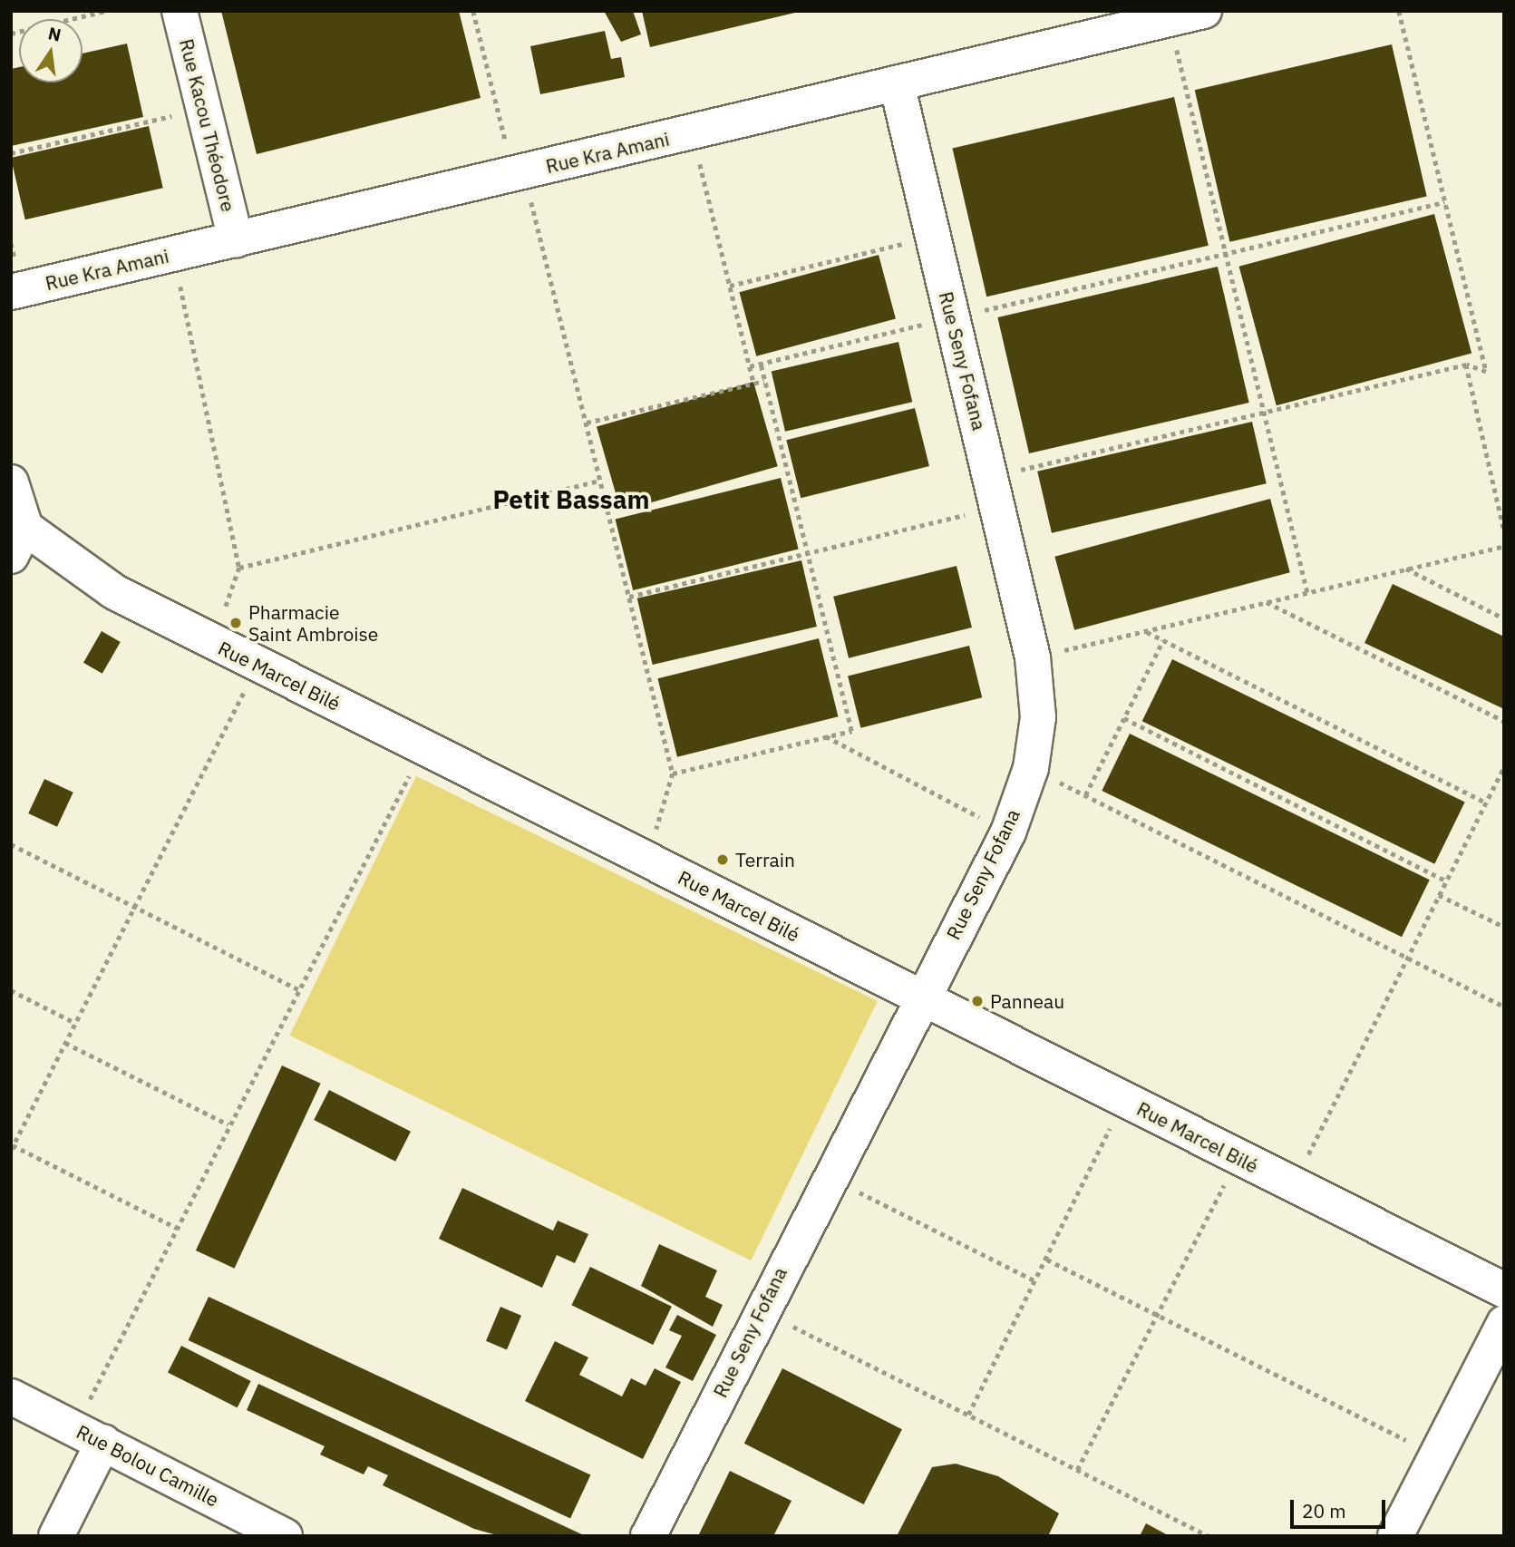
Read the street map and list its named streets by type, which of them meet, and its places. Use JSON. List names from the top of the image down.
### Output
{
  "streets": {
    "street": [
      "Rue Kacou Théodore",
      "Rue Kra Amani",
      "Rue Seny Fofana",
      "Rue Marcel Bilé",
      "Rue Bolou Camille"
    ]
  },
  "crossings": [
    ["Rue Kacou Théodore", "Rue Kra Amani"],
    ["Rue Kra Amani", "Rue Seny Fofana"],
    ["Rue Seny Fofana", "Rue Marcel Bilé"]
  ],
  "districts": ["Petit Bassam"],
  "places": ["Pharmacie Saint Ambroise", "Terrain", "Panneau"],
  "scale_bar": "20 m",
  "north": "top"
}
